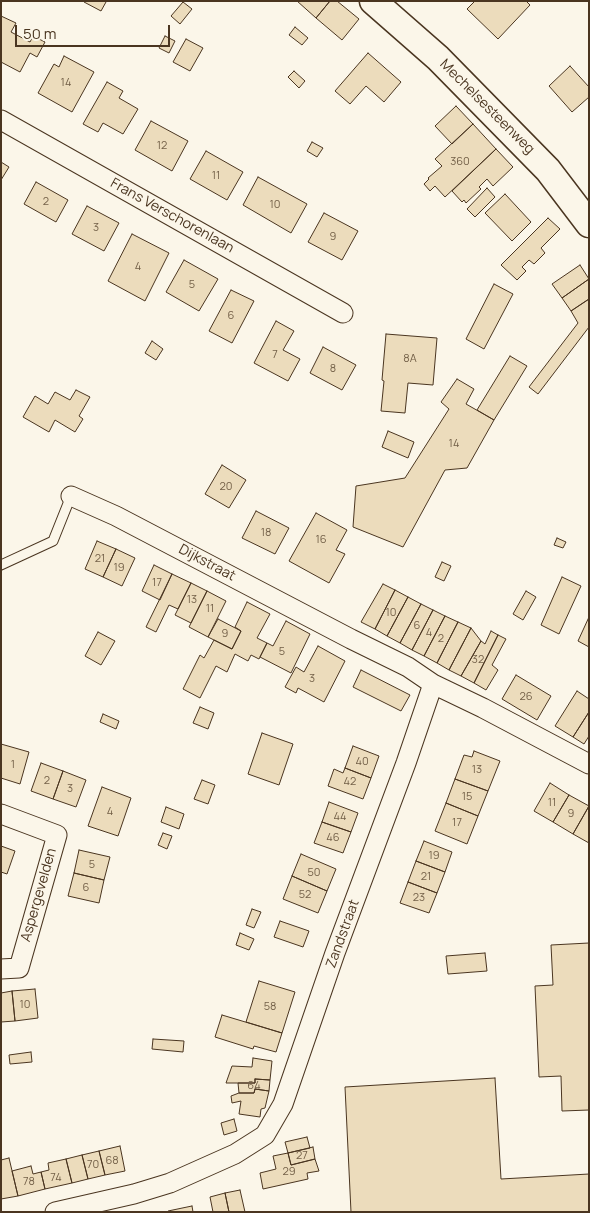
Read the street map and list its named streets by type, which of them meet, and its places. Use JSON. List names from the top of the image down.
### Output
{
  "streets": {
    "main road": ["Mechelsesteenweg"],
    "street": [
      "Frans Verschorenlaan",
      "Dijkstraat",
      "Aspergevelden",
      "Zandstraat"
    ]
  },
  "crossings": [
    ["Dijkstraat", "Zandstraat"]
  ],
  "house_numbers": [
    "14",
    "12",
    "360",
    "11",
    "2",
    "10",
    "3",
    "9",
    "4",
    "5",
    "6",
    "7",
    "8A",
    "8",
    "14",
    "20",
    "18",
    "16",
    "21",
    "19",
    "17",
    "13",
    "11",
    "10",
    "6",
    "4",
    "9",
    "2",
    "5",
    "32",
    "3",
    "26",
    "40",
    "1",
    "13",
    "2",
    "42",
    "3",
    "15",
    "11",
    "4",
    "9",
    "44",
    "17",
    "46",
    "19",
    "5",
    "50",
    "21",
    "6",
    "52",
    "23",
    "10",
    "58",
    "64",
    "27",
    "68",
    "70",
    "29",
    "74",
    "78"
  ],
  "scale_bar": "50 m"
}
